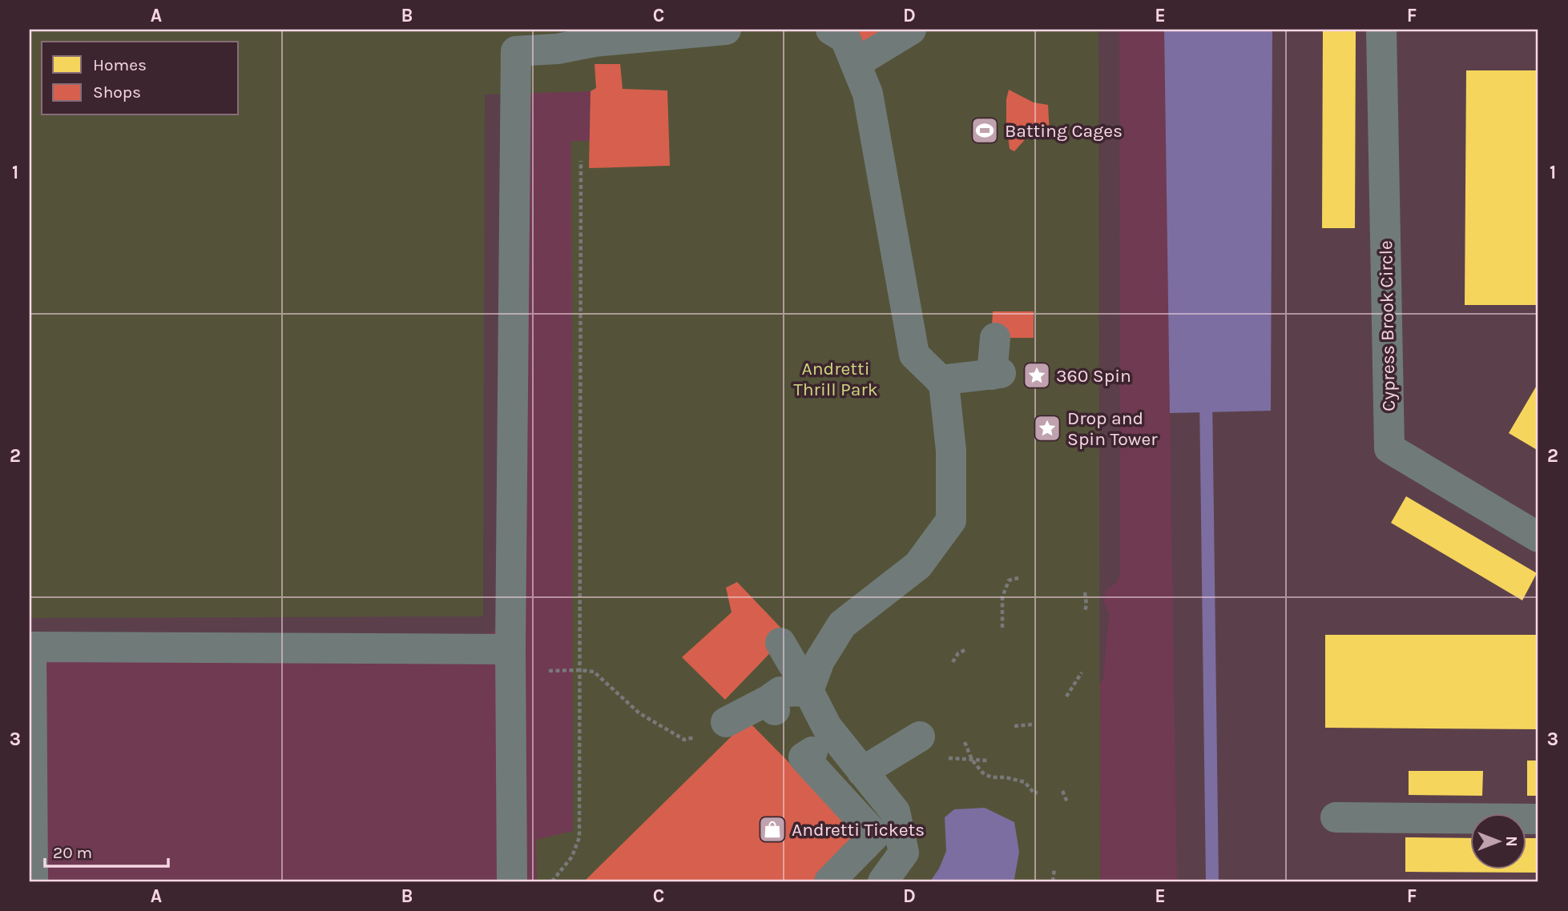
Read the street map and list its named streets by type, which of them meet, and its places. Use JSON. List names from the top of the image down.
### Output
{
  "streets": {
    "street": ["Cypress Brook Circle"]
  },
  "parks": ["Andretti Thrill Park"],
  "places": {
    "sports": ["Batting Cages"],
    "place": ["360 Spin", "Drop and Spin Tower"],
    "shop": ["Andretti Tickets"]
  },
  "legend": ["Homes", "Shops"],
  "scale_bar": "20 m",
  "north": "right",
  "grid": {
    "columns": [
      "A",
      "B",
      "C",
      "D",
      "E",
      "F"
    ],
    "rows": ["1", "2", "3"]
  }
}
